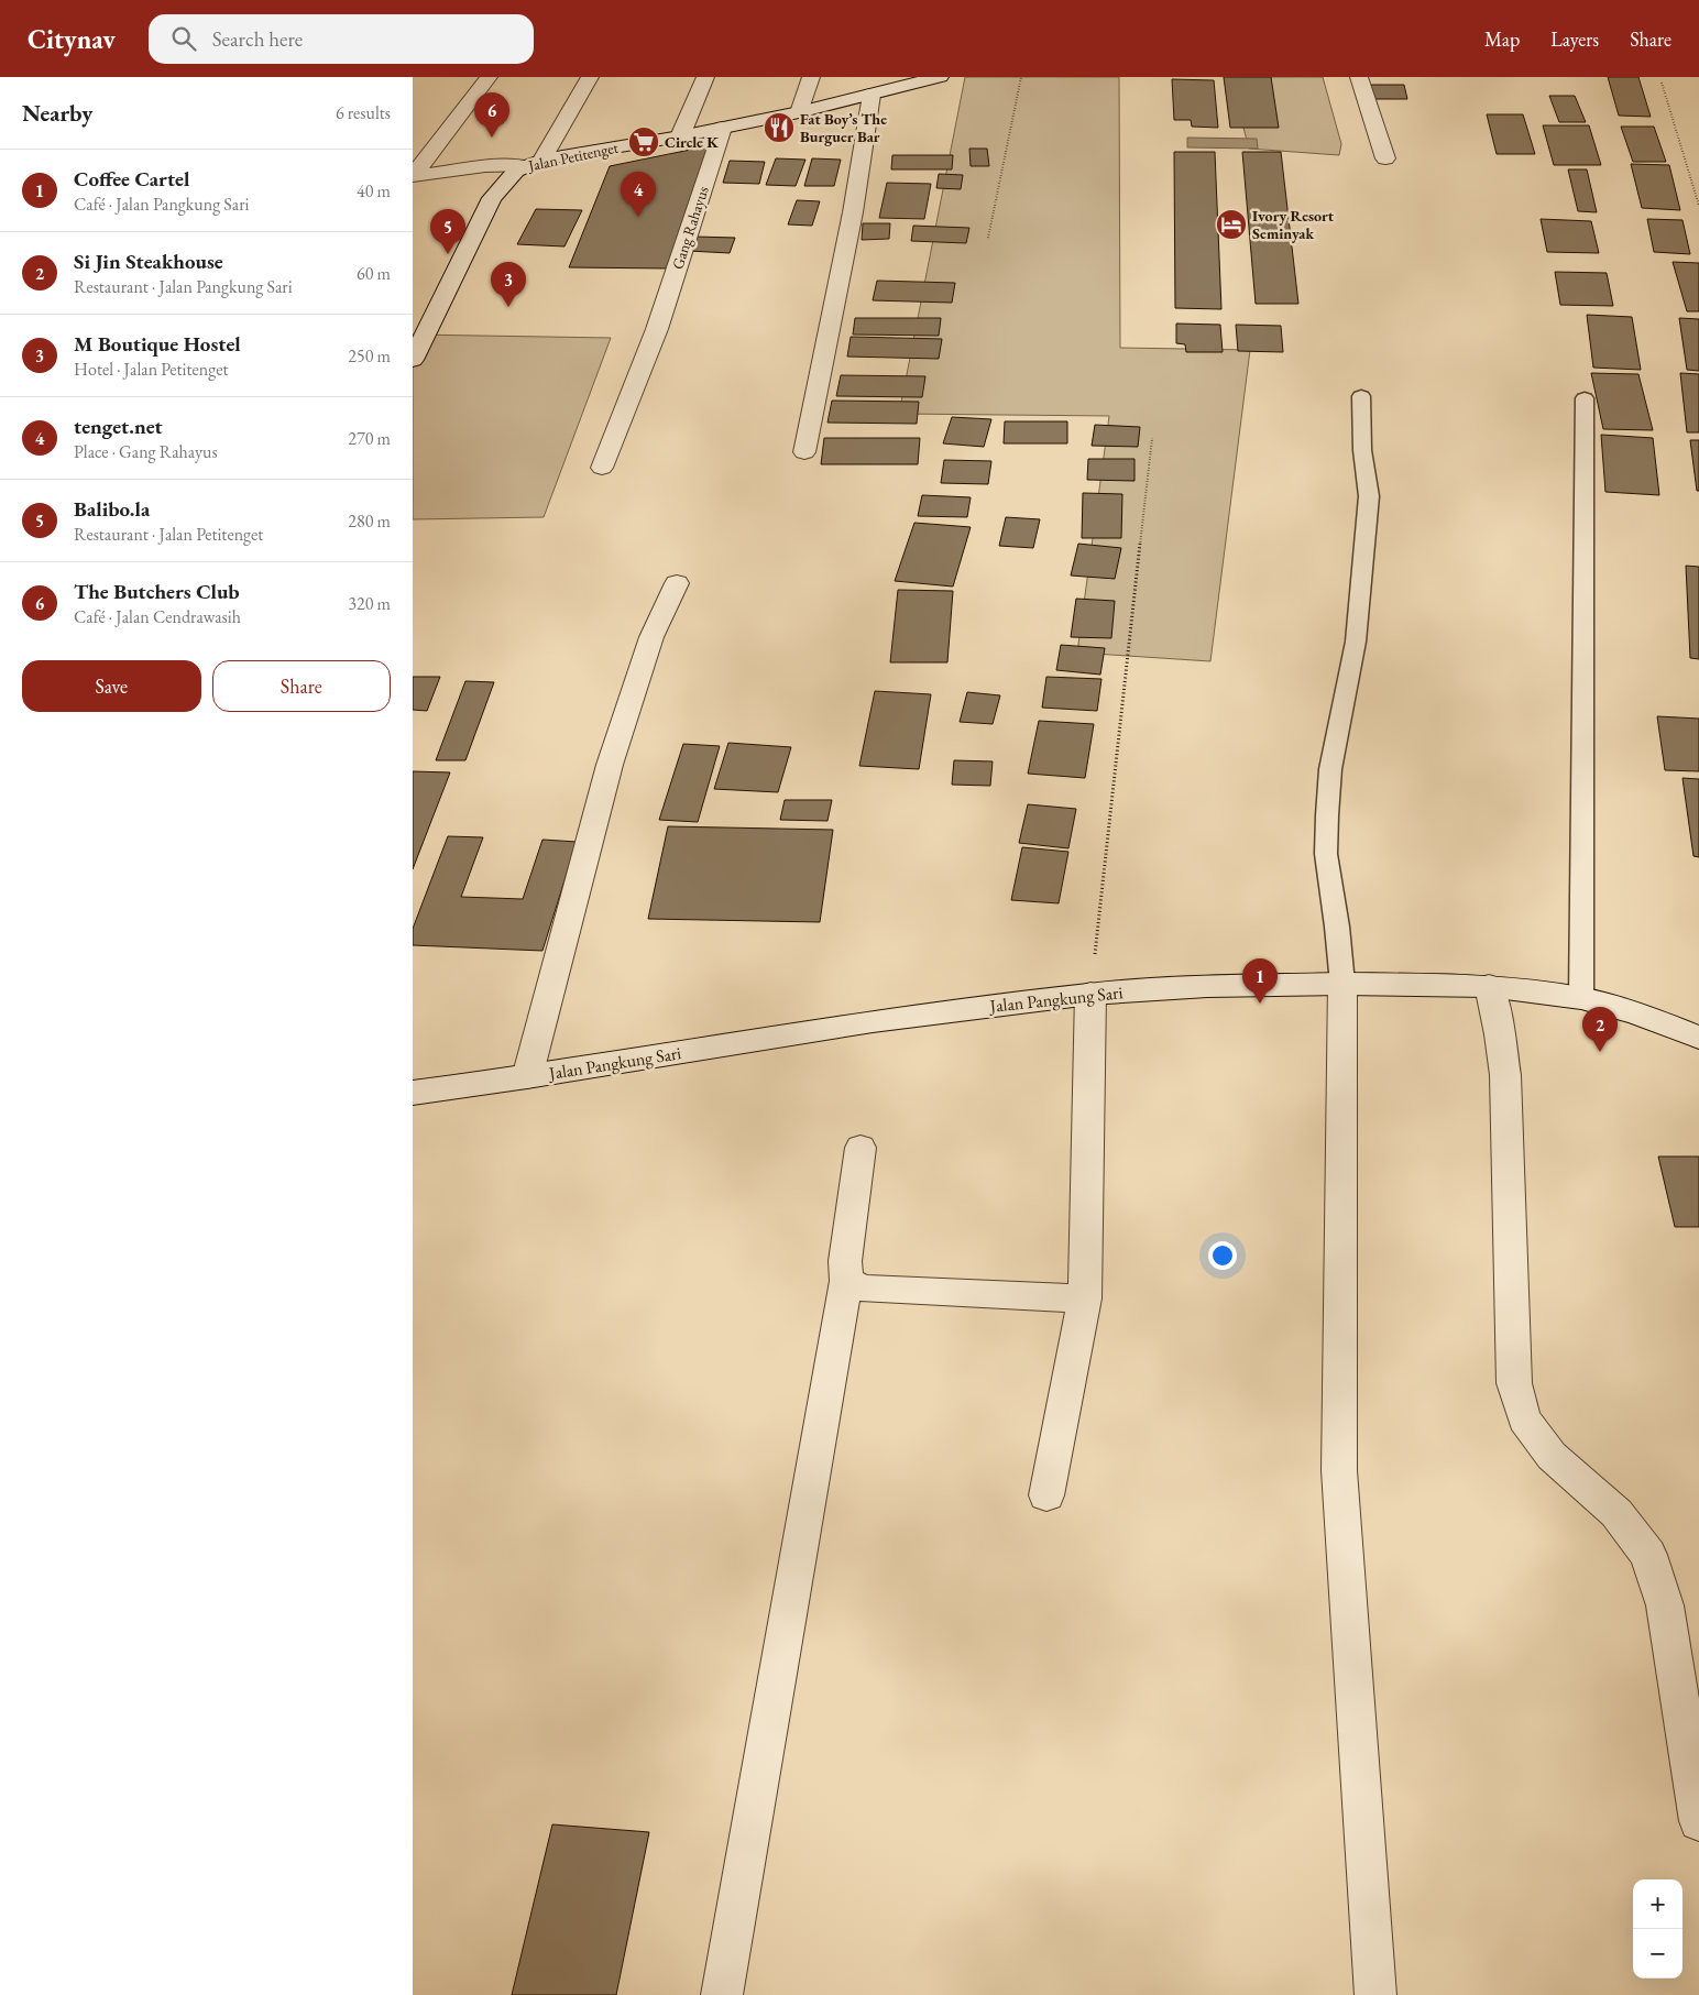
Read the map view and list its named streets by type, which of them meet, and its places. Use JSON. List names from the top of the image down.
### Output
{
  "streets": {
    "street": ["Jalan Petitenget", "Gang Rahayus", "Jalan Pangkung Sari"]
  },
  "crossings": [
    ["Jalan Petitenget", "Gang Rahayus"]
  ],
  "places": {
    "restaurant": ["Fat Boy’s The Burguer Bar"],
    "supermarket": ["Circle K"],
    "hotel": ["Ivory Resort Seminyak"]
  },
  "page": {
    "header": "Citynav",
    "search": "Search here",
    "nav": ["Map", "Layers", "Share"],
    "heading": ["Nearby", "6 results"],
    "pins": [
      "6",
      "4",
      "5",
      "3",
      "1",
      "2"
    ],
    "list": [
      {
        "mark": "1",
        "name": "Coffee Cartel",
        "note": "Café · Jalan Pangkung Sari",
        "value": "40 m"
      },
      {
        "mark": "2",
        "name": "Si Jin Steakhouse",
        "note": "Restaurant · Jalan Pangkung Sari",
        "value": "60 m"
      },
      {
        "mark": "3",
        "name": "M Boutique Hostel",
        "note": "Hotel · Jalan Petitenget",
        "value": "250 m"
      },
      {
        "mark": "4",
        "name": "tenget.net",
        "note": "Place · Gang Rahayus",
        "value": "270 m"
      },
      {
        "mark": "5",
        "name": "Balibo.la",
        "note": "Restaurant · Jalan Petitenget",
        "value": "280 m"
      },
      {
        "mark": "6",
        "name": "The Butchers Club",
        "note": "Café · Jalan Cendrawasih",
        "value": "320 m"
      }
    ],
    "buttons": ["Save", "Share"],
    "map_buttons": ["+", "−"]
  }
}
